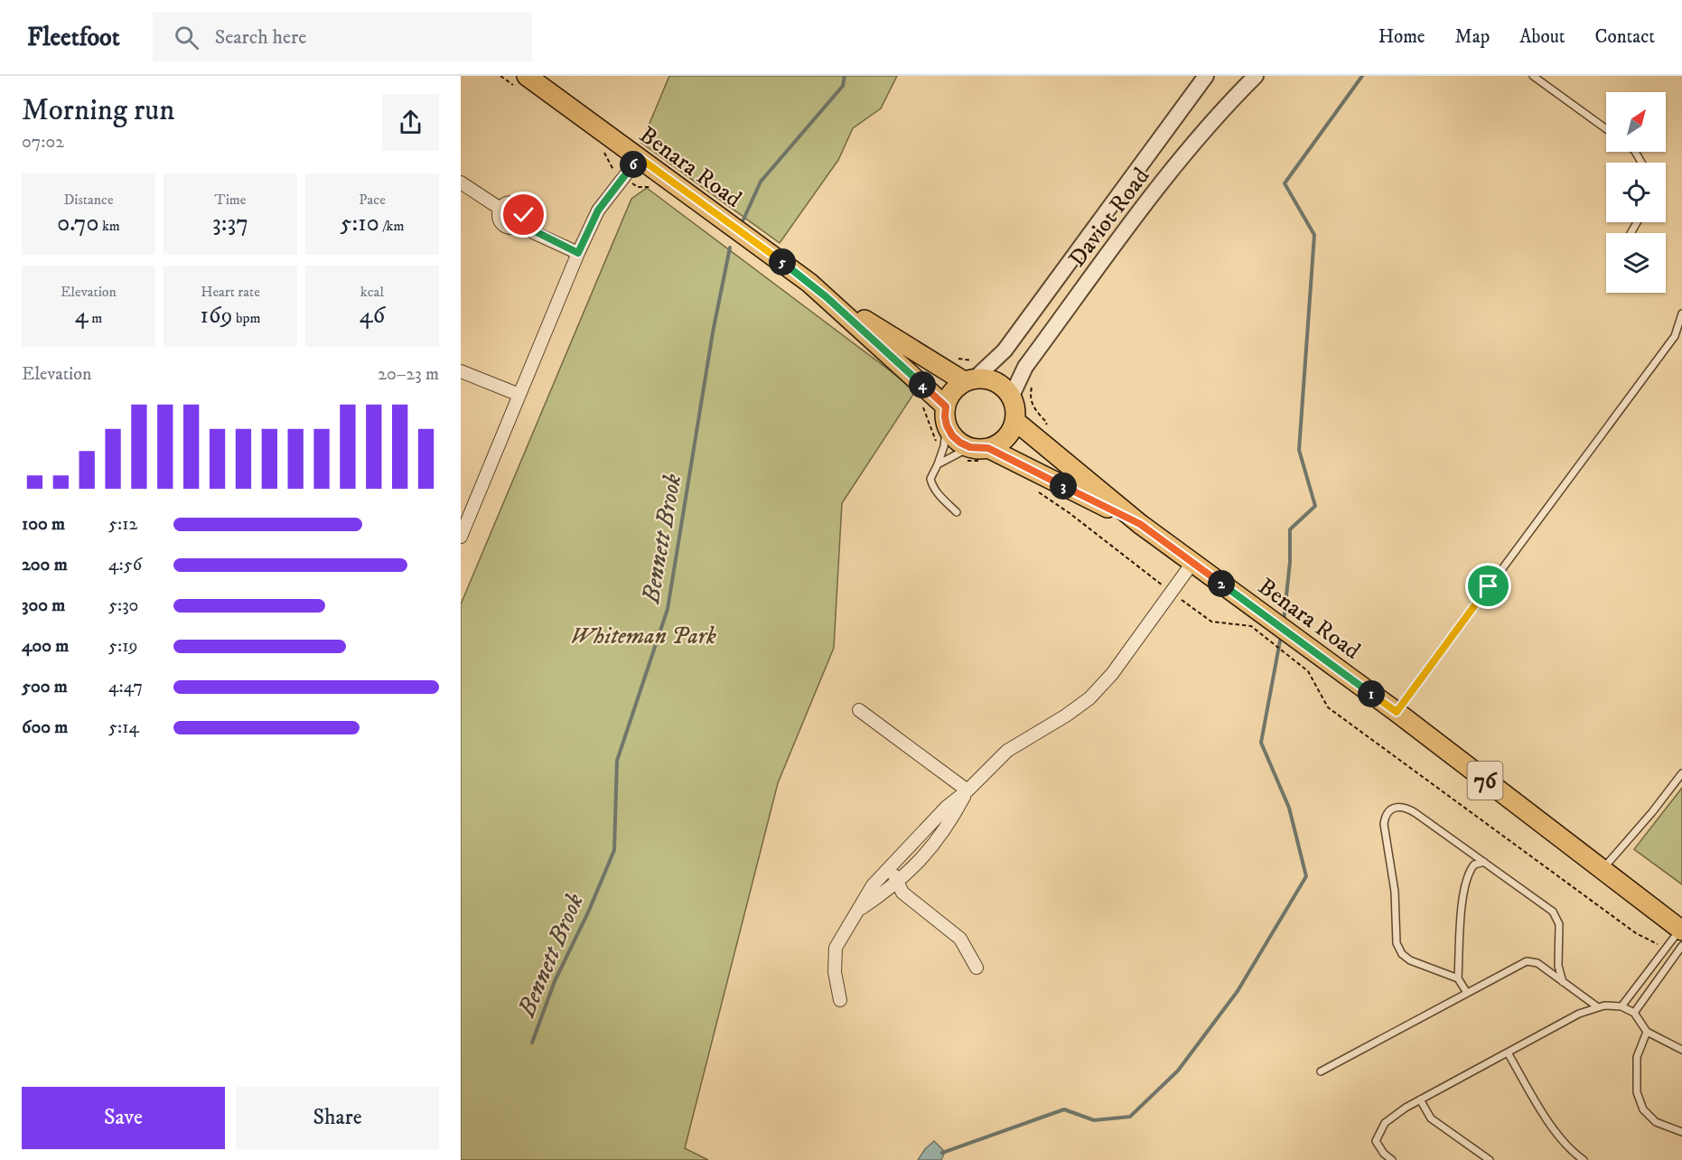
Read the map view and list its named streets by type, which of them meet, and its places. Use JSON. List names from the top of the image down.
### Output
{
  "streets": {
    "main road": ["Benara Road", "76"],
    "street": ["Daviot Road"]
  },
  "crossings": [
    ["Benara Road", "Daviot Road"],
    ["Benara Road", "76"],
    ["Daviot Road", "76"]
  ],
  "water": ["Bennett Brook"],
  "parks": ["Whiteman Park"],
  "north": "top right",
  "page": {
    "header": "Fleetfoot",
    "search": "Search here",
    "nav": [
      "Home",
      "Map",
      "About",
      "Contact"
    ],
    "heading": ["Morning run", "07:02"],
    "pins": [
      "6",
      "5",
      "4",
      "3",
      "2",
      "1"
    ],
    "stats": [
      ["Distance", "0.70 km"],
      ["Time", "3:37"],
      ["Pace", "5:10 /km"],
      ["Elevation", "4 m"],
      ["Heart rate", "169 bpm"],
      ["kcal", "46"]
    ],
    "chart": ["Elevation", "20–23 m"],
    "list": [
      {
        "name": "100 m",
        "note": "5:12"
      },
      {
        "name": "200 m",
        "note": "4:56"
      },
      {
        "name": "300 m",
        "note": "5:30"
      },
      {
        "name": "400 m",
        "note": "5:19"
      },
      {
        "name": "500 m",
        "note": "4:47"
      },
      {
        "name": "600 m",
        "note": "5:14"
      }
    ],
    "buttons": ["Save", "Share"]
  }
}
